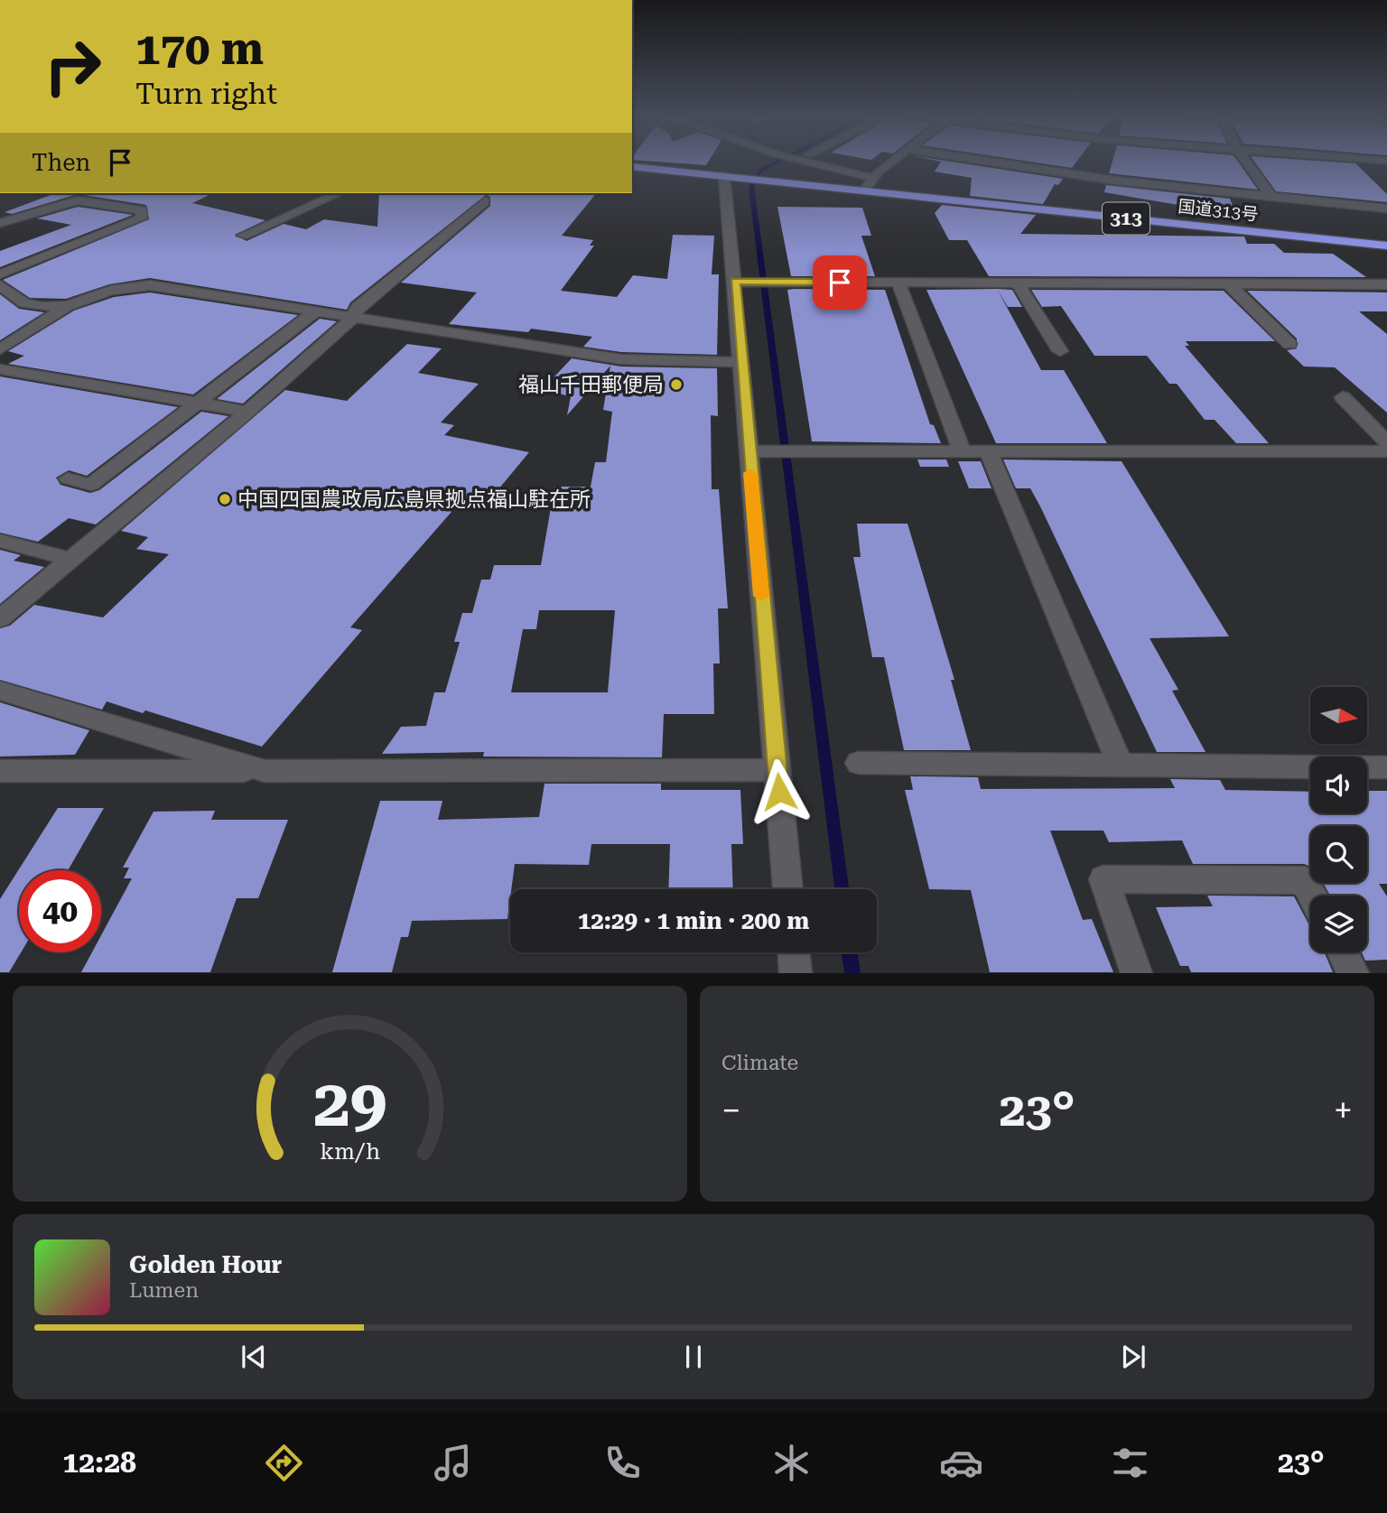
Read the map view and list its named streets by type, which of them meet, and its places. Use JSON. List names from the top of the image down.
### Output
{
  "streets": {
    "highway": ["国道313号", "313"]
  },
  "places": ["福山千田郵便局", "中国四国農政局広島県拠点福山駐在所"],
  "north": "right",
  "page": {
    "turn": ["170 m", "Turn right"],
    "then": "Then",
    "limit": "40",
    "trip": "12:29 · 1 min · 200 m",
    "tile": "Climate",
    "heat": ["−", "23°", "+"],
    "song": ["Golden Hour", "Lumen"],
    "tabs": ["12:28", "23°"],
    "gauge": ["29", "km/h"]
  }
}
